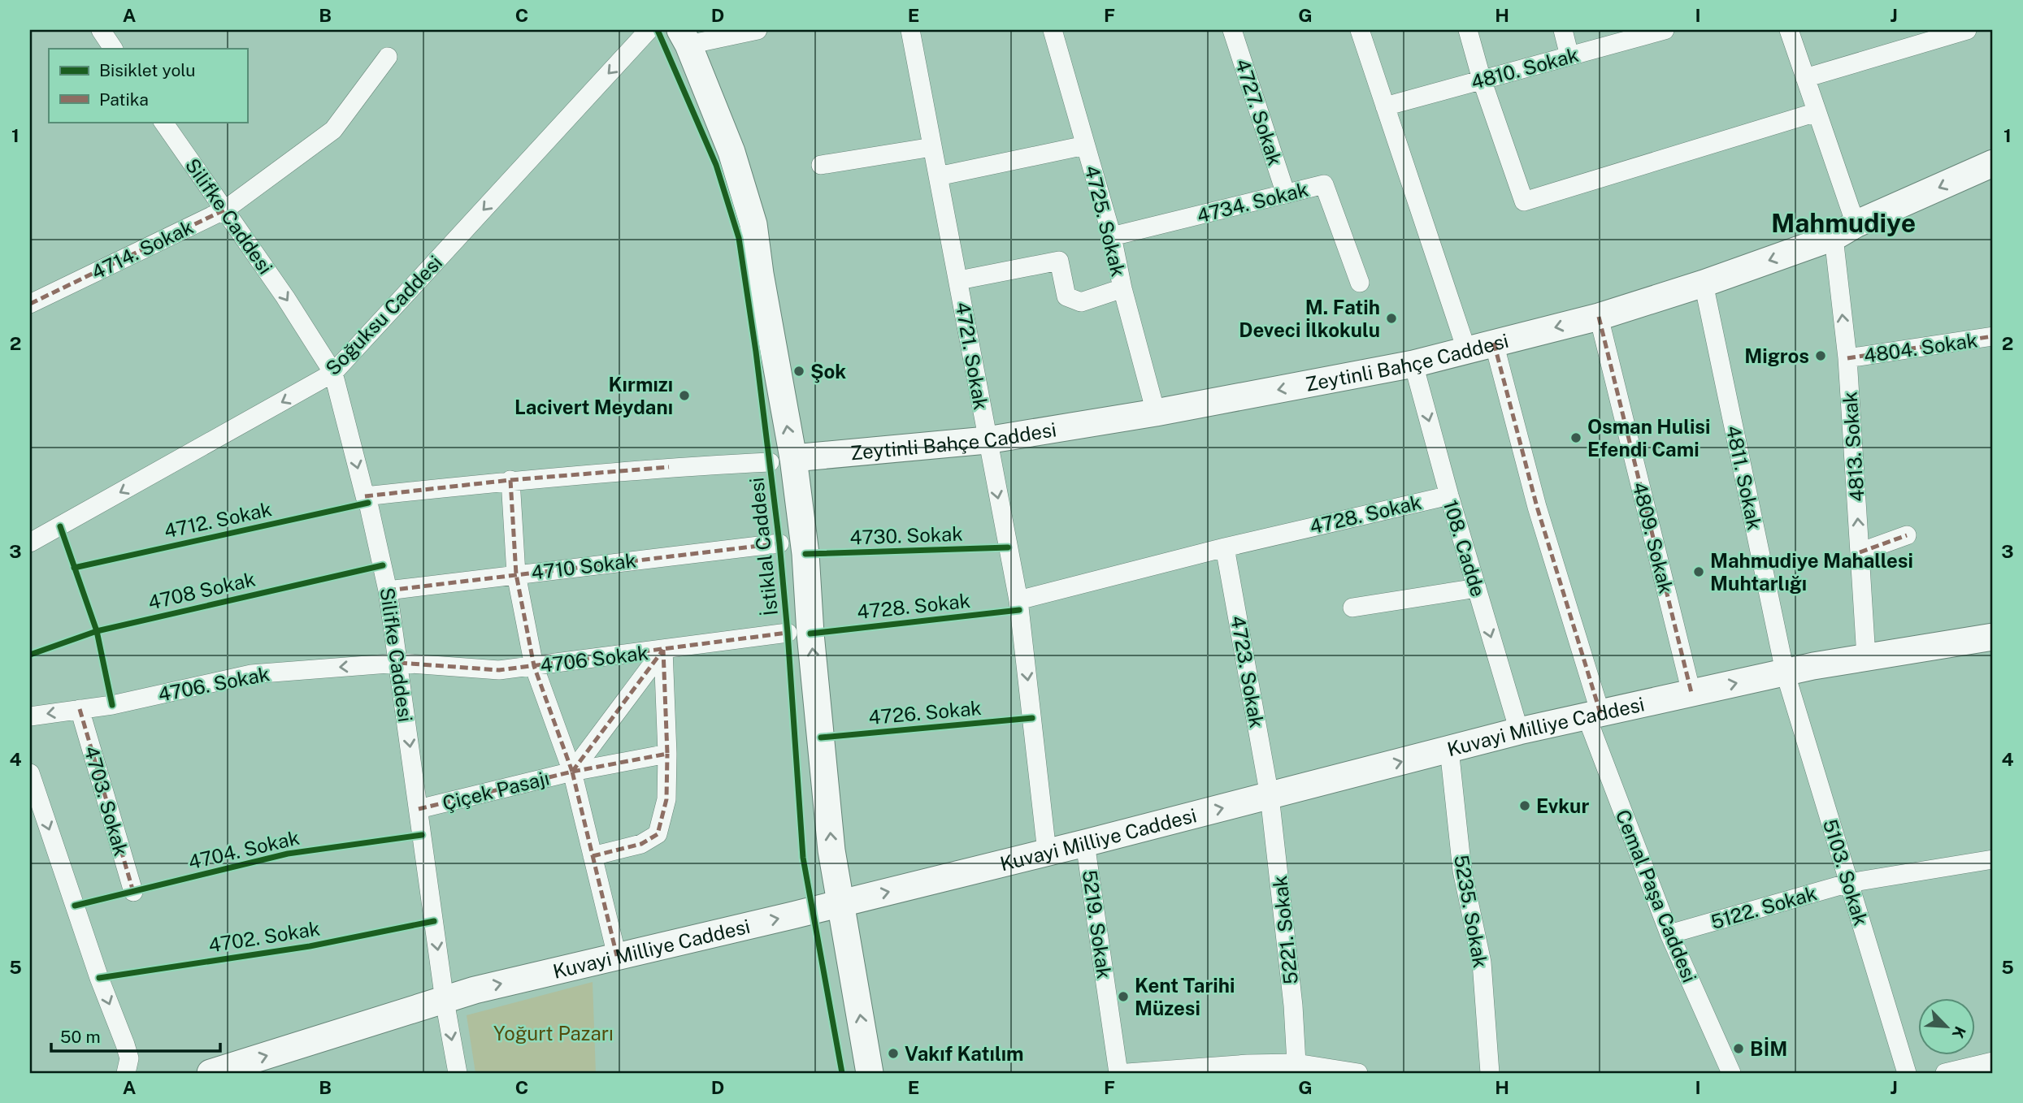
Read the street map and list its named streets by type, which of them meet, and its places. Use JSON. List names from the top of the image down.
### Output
{
  "streets": {
    "street": [
      "4810. Sokak",
      "4727. Sokak",
      "4734. Sokak",
      "Silifke Caddesi",
      "4725. Sokak",
      "4714. Sokak",
      "Soğuksu Caddesi",
      "4804. Sokak",
      "4721. Sokak",
      "Zeytinli Bahçe Caddesi",
      "4813. Sokak",
      "4811. Sokak",
      "4728. Sokak",
      "4809. Sokak",
      "İstiklal Caddesi",
      "108. Cadde",
      "4710 Sokak",
      "4706 Sokak",
      "4723. Sokak",
      "4706. Sokak",
      "Kuvayi Milliye Caddesi",
      "Çiçek Pasajı",
      "4703. Sokak",
      "5103. Sokak",
      "Cemal Paşa Caddesi",
      "5122. Sokak",
      "5235. Sokak",
      "5219. Sokak",
      "5221. Sokak"
    ],
    "cycle path": [
      "4712. Sokak",
      "4730. Sokak",
      "4708 Sokak",
      "4726. Sokak",
      "4704. Sokak",
      "4702. Sokak"
    ]
  },
  "crossings": [
    ["4727. Sokak", "4734. Sokak"],
    ["4734. Sokak", "4725. Sokak"],
    ["Silifke Caddesi", "4714. Sokak"],
    ["Silifke Caddesi", "Soğuksu Caddesi"],
    ["Silifke Caddesi", "4710 Sokak"],
    ["Silifke Caddesi", "4706 Sokak"],
    ["Silifke Caddesi", "4706. Sokak"],
    ["Silifke Caddesi", "Kuvayi Milliye Caddesi"],
    ["Silifke Caddesi", "Çiçek Pasajı"],
    ["4725. Sokak", "Zeytinli Bahçe Caddesi"],
    ["4804. Sokak", "4813. Sokak"],
    ["4721. Sokak", "Zeytinli Bahçe Caddesi"],
    ["4721. Sokak", "4728. Sokak"],
    ["4721. Sokak", "Kuvayi Milliye Caddesi"],
    ["Zeytinli Bahçe Caddesi", "4813. Sokak"],
    ["Zeytinli Bahçe Caddesi", "4811. Sokak"],
    ["Zeytinli Bahçe Caddesi", "4809. Sokak"],
    ["Zeytinli Bahçe Caddesi", "İstiklal Caddesi"],
    ["Zeytinli Bahçe Caddesi", "108. Cadde"],
    ["Zeytinli Bahçe Caddesi", "Cemal Paşa Caddesi"],
    ["4813. Sokak", "Kuvayi Milliye Caddesi"],
    ["4811. Sokak", "Kuvayi Milliye Caddesi"],
    ["4811. Sokak", "5103. Sokak"],
    ["4728. Sokak", "108. Cadde"],
    ["4728. Sokak", "4723. Sokak"],
    ["4809. Sokak", "Kuvayi Milliye Caddesi"],
    ["İstiklal Caddesi", "Kuvayi Milliye Caddesi"],
    ["108. Cadde", "Kuvayi Milliye Caddesi"],
    ["4710 Sokak", "Çiçek Pasajı"],
    ["4706 Sokak", "4706. Sokak"],
    ["4706 Sokak", "Çiçek Pasajı"],
    ["4723. Sokak", "Kuvayi Milliye Caddesi"],
    ["4723. Sokak", "5221. Sokak"],
    ["4706. Sokak", "4703. Sokak"],
    ["Kuvayi Milliye Caddesi", "Çiçek Pasajı"],
    ["Kuvayi Milliye Caddesi", "5103. Sokak"],
    ["Kuvayi Milliye Caddesi", "Cemal Paşa Caddesi"],
    ["Kuvayi Milliye Caddesi", "5235. Sokak"],
    ["Kuvayi Milliye Caddesi", "5219. Sokak"],
    ["Kuvayi Milliye Caddesi", "5221. Sokak"],
    ["5103. Sokak", "5122. Sokak"],
    ["Cemal Paşa Caddesi", "5122. Sokak"]
  ],
  "one_way": [
    "Silifke Caddesi",
    "Soğuksu Caddesi",
    "4721. Sokak",
    "4813. Sokak",
    "İstiklal Caddesi",
    "108. Cadde",
    "4706. Sokak",
    "Kuvayi Milliye Caddesi"
  ],
  "districts": ["Mahmudiye"],
  "parks": ["Yoğurt Pazarı"],
  "places": [
    "M. Fatih Deveci İlkokulu",
    "Migros",
    "Şok",
    "Kırmızı Lacivert Meydanı",
    "Osman Hulisi Efendi Cami",
    "Mahmudiye Mahallesi Muhtarlığı",
    "Evkur",
    "Kent Tarihi Müzesi",
    "BİM",
    "Vakıf Katılım"
  ],
  "legend": ["Bisiklet yolu", "Patika"],
  "scale_bar": "50 m",
  "north": "bottom right",
  "grid": {
    "columns": [
      "A",
      "B",
      "C",
      "D",
      "E",
      "F",
      "G",
      "H",
      "I",
      "J"
    ],
    "rows": [
      "1",
      "2",
      "3",
      "4",
      "5"
    ]
  }
}
